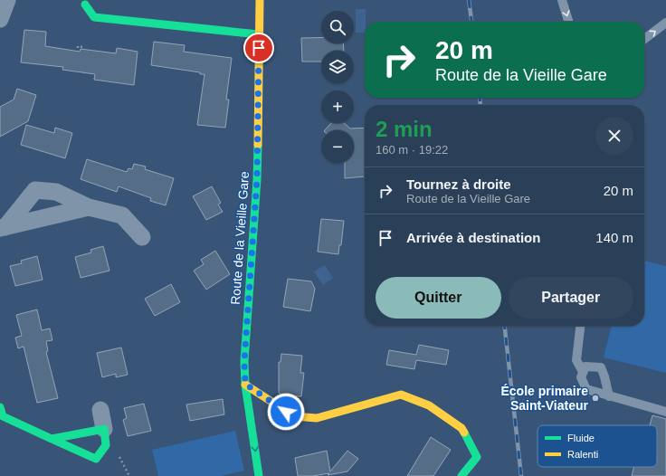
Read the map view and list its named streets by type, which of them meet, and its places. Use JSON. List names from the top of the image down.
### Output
{
  "streets": {
    "street": ["Route de la Vieille Gare"]
  },
  "places": ["École primaire Saint-Viateur"],
  "legend": ["Fluide", "Ralenti"],
  "page": {
    "map_buttons": ["+", "−"],
    "turn": ["20 m", "Route de la Vieille Gare"],
    "heading": ["2 min", "160 m · 19:22"],
    "list": [
      {
        "name": "Tournez à droite",
        "note": "Route de la Vieille Gare",
        "value": "20 m"
      },
      {
        "name": "Arrivée à destination",
        "value": "140 m"
      }
    ],
    "buttons": ["Quitter", "Partager"]
  }
}
